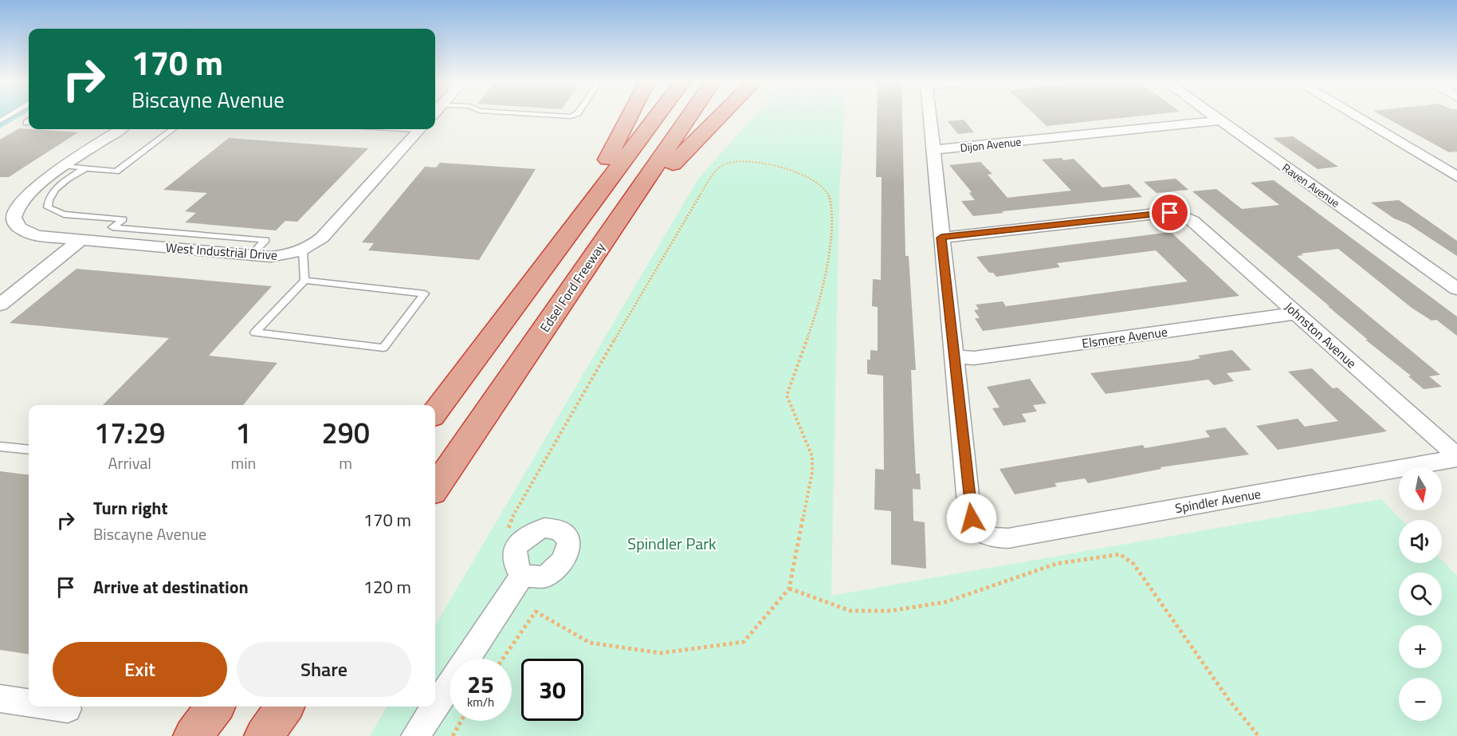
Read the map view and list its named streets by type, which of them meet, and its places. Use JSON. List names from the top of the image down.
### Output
{
  "streets": {
    "highway": ["Edsel Ford Freeway"],
    "street": [
      "Dijon Avenue",
      "Raven Avenue",
      "West Industrial Drive",
      "Johnston Avenue",
      "Elsmere Avenue",
      "Spindler Avenue"
    ]
  },
  "crossings": [
    ["Dijon Avenue", "Raven Avenue"],
    ["Johnston Avenue", "Elsmere Avenue"],
    ["Johnston Avenue", "Spindler Avenue"],
    ["Elsmere Avenue", "Spindler Avenue"]
  ],
  "parks": ["Spindler Park"],
  "north": "bottom",
  "page": {
    "turn": ["170 m", "Biscayne Avenue"],
    "eta": [
      "17:29",
      "Arrival",
      "1",
      "min",
      "290",
      "m"
    ],
    "map_buttons": ["+", "−"],
    "list": [
      {
        "name": "Turn right",
        "note": "Biscayne Avenue",
        "value": "170 m"
      },
      {
        "name": "Arrive at destination",
        "value": "120 m"
      }
    ],
    "buttons": ["Exit", "Share"],
    "speed": "25 km/h",
    "limit": "30"
  }
}
